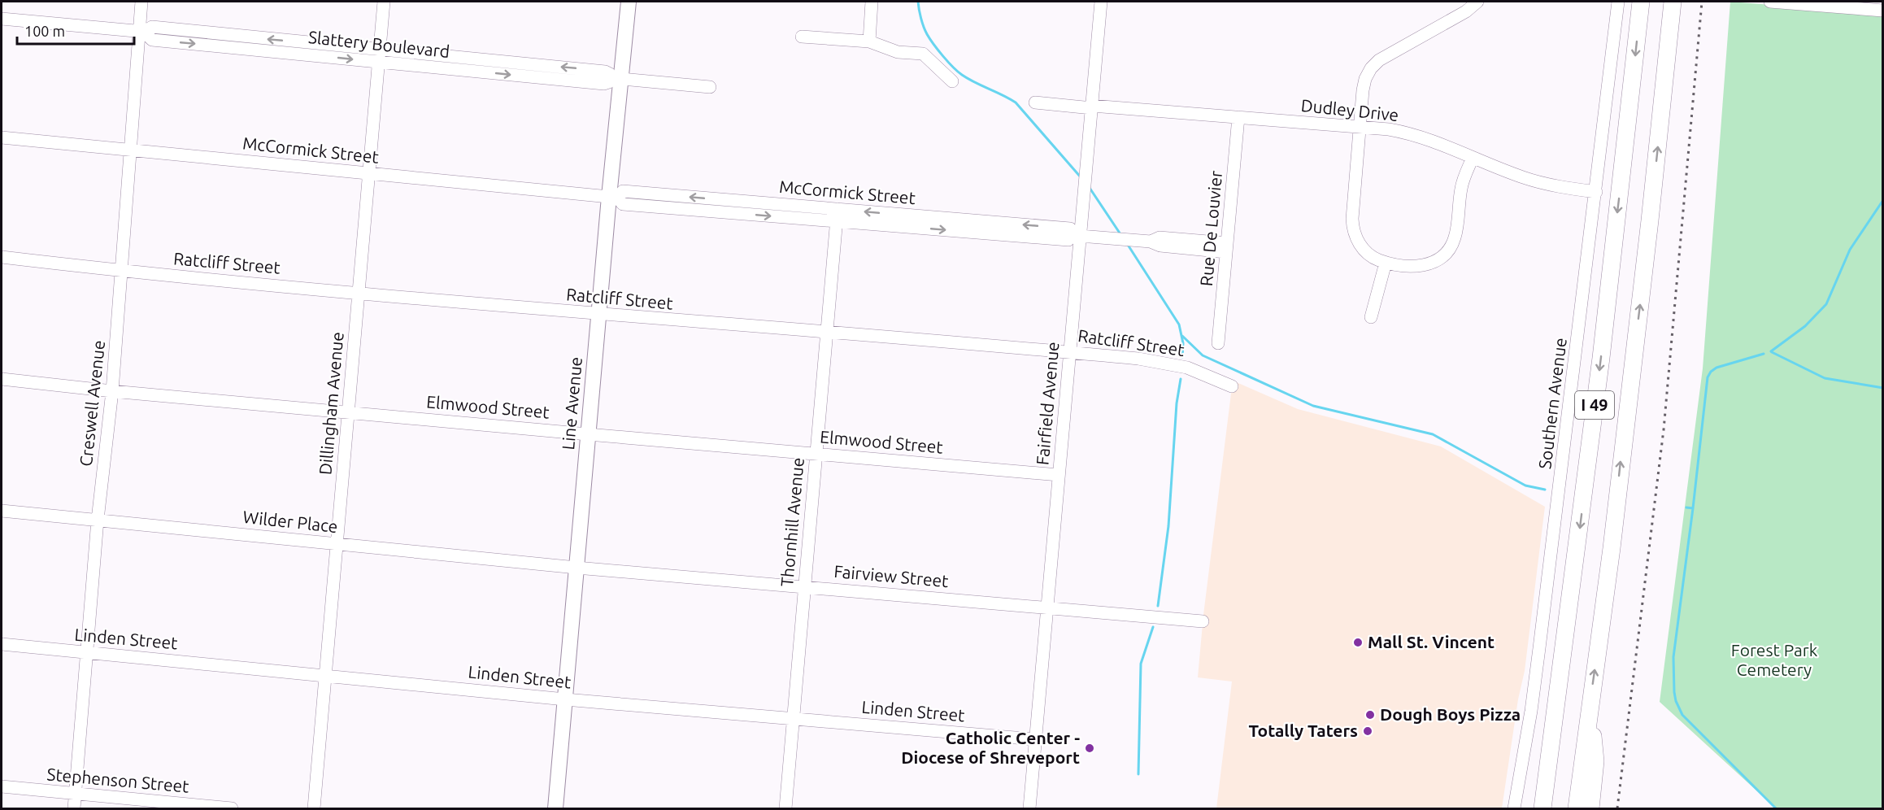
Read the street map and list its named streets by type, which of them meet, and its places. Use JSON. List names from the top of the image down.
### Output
{
  "streets": {
    "highway": ["I 49"],
    "main road": ["Line Avenue"],
    "street": [
      "Slattery Boulevard",
      "Dudley Drive",
      "McCormick Street",
      "Rue De Louvier",
      "Ratcliff Street",
      "Creswell Avenue",
      "Dillingham Avenue",
      "Fairfield Avenue",
      "Southern Avenue",
      "Elmwood Street",
      "Wilder Place",
      "Thornhill Avenue",
      "Fairview Street",
      "Linden Street",
      "Stephenson Street"
    ]
  },
  "crossings": [
    ["Slattery Boulevard", "Creswell Avenue"],
    ["Slattery Boulevard", "Dillingham Avenue"],
    ["Slattery Boulevard", "Line Avenue"],
    ["Dudley Drive", "Rue De Louvier"],
    ["Dudley Drive", "Fairfield Avenue"],
    ["Dudley Drive", "Southern Avenue"],
    ["McCormick Street", "Rue De Louvier"],
    ["McCormick Street", "Creswell Avenue"],
    ["McCormick Street", "Dillingham Avenue"],
    ["McCormick Street", "Line Avenue"],
    ["McCormick Street", "Fairfield Avenue"],
    ["McCormick Street", "Thornhill Avenue"],
    ["Ratcliff Street", "Creswell Avenue"],
    ["Ratcliff Street", "Dillingham Avenue"],
    ["Ratcliff Street", "Line Avenue"],
    ["Ratcliff Street", "Fairfield Avenue"],
    ["Ratcliff Street", "Thornhill Avenue"],
    ["Creswell Avenue", "Elmwood Street"],
    ["Creswell Avenue", "Wilder Place"],
    ["Creswell Avenue", "Linden Street"],
    ["Creswell Avenue", "Stephenson Street"],
    ["Dillingham Avenue", "Elmwood Street"],
    ["Dillingham Avenue", "Wilder Place"],
    ["Dillingham Avenue", "Linden Street"],
    ["Line Avenue", "Elmwood Street"],
    ["Line Avenue", "Wilder Place"],
    ["Line Avenue", "Fairview Street"],
    ["Line Avenue", "Linden Street"],
    ["Fairfield Avenue", "Elmwood Street"],
    ["Fairfield Avenue", "Fairview Street"],
    ["Fairfield Avenue", "Linden Street"],
    ["Elmwood Street", "Thornhill Avenue"],
    ["Wilder Place", "Fairview Street"],
    ["Thornhill Avenue", "Fairview Street"],
    ["Thornhill Avenue", "Linden Street"]
  ],
  "parks": ["Forest Park Cemetery"],
  "places": [
    "Mall St. Vincent",
    "Dough Boys Pizza",
    "Totally Taters",
    "Catholic Center - Diocese of Shreveport"
  ],
  "scale_bar": "100 m"
}
